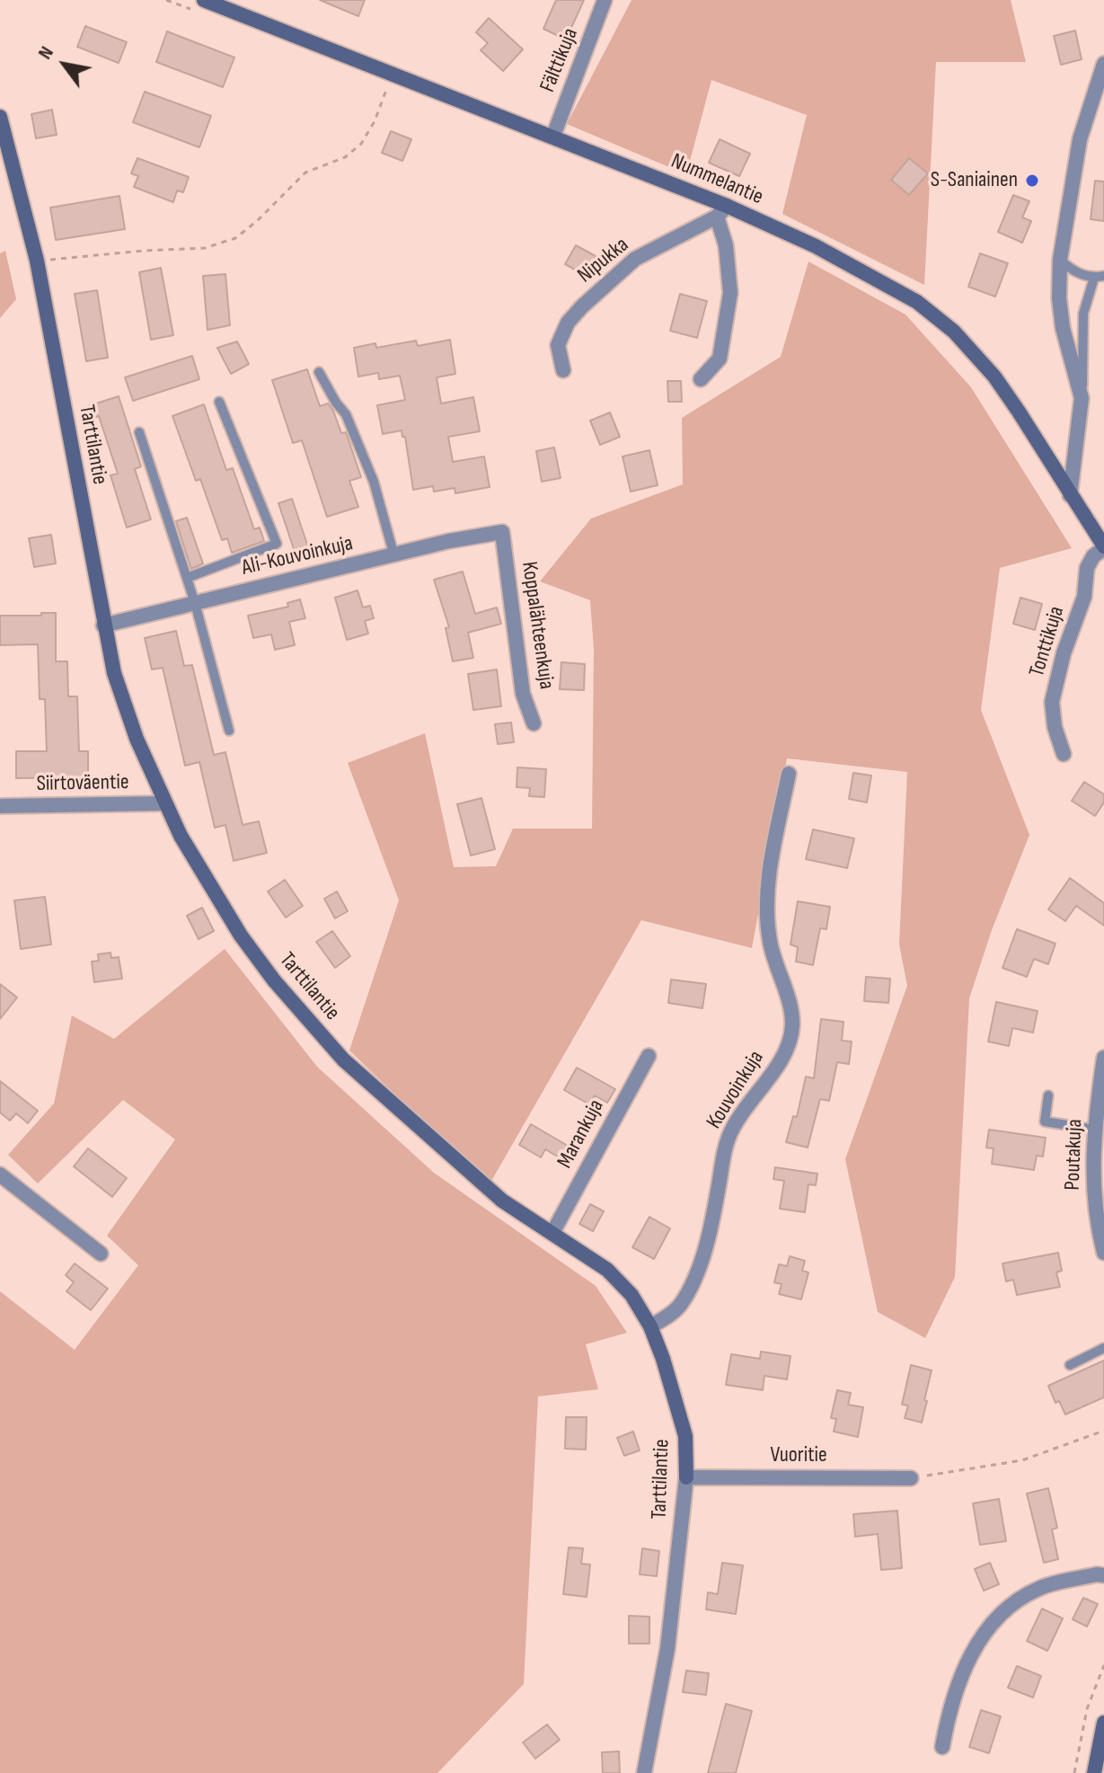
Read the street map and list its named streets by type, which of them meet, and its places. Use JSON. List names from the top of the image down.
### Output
{
  "streets": {
    "street": [
      "Fälttikuja",
      "Nummelantie",
      "Nipukka",
      "Tarttilantie",
      "Ali-Kouvoinkuja",
      "Koppalähteenkuja",
      "Tonttikuja",
      "Siirtoväentie",
      "Kouvoinkuja",
      "Marankuja",
      "Poutakuja",
      "Vuoritie"
    ]
  },
  "crossings": [
    ["Fälttikuja", "Nummelantie"],
    ["Nummelantie", "Nipukka"],
    ["Nummelantie", "Tonttikuja"],
    ["Tarttilantie", "Ali-Kouvoinkuja"],
    ["Tarttilantie", "Siirtoväentie"],
    ["Tarttilantie", "Kouvoinkuja"],
    ["Tarttilantie", "Marankuja"],
    ["Tarttilantie", "Vuoritie"],
    ["Ali-Kouvoinkuja", "Koppalähteenkuja"]
  ],
  "places": ["S-Saniainen"],
  "north": "top left"
}
